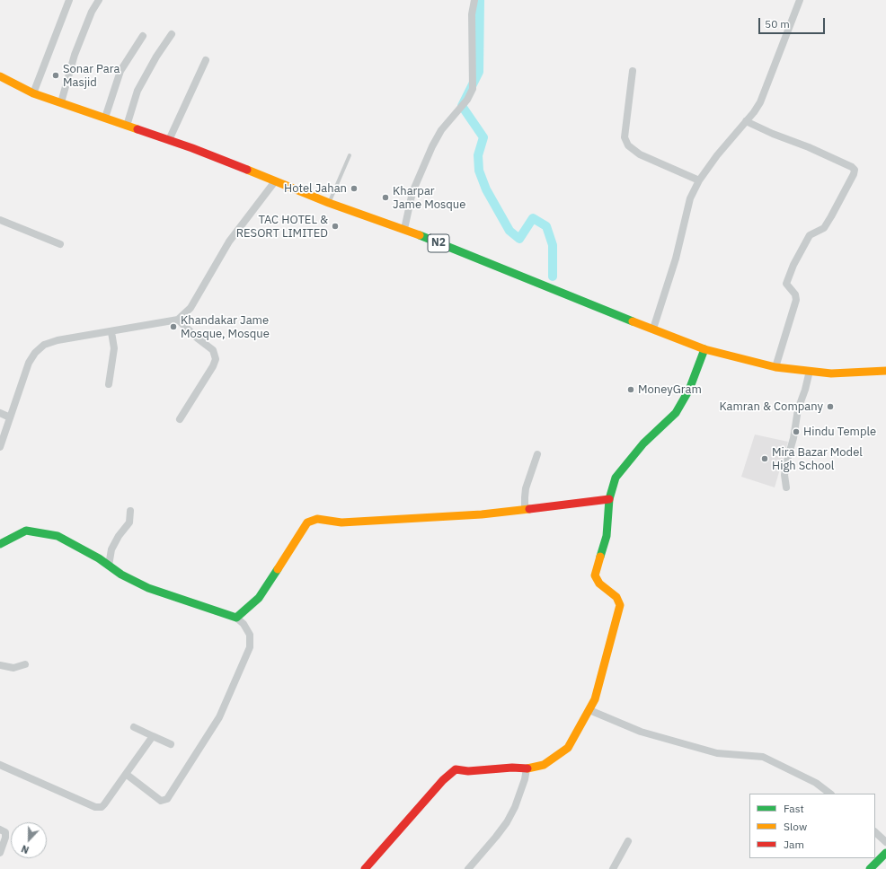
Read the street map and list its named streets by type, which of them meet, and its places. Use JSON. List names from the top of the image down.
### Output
{
  "streets": {
    "main road": ["N2"]
  },
  "places": [
    "Sonar Para Masjid",
    "Hotel Jahan",
    "Kharpar Jame Mosque",
    "TAC HOTEL & RESORT LIMITED",
    "Khandakar Jame Mosque, Mosque",
    "MoneyGram",
    "Kamran & Company",
    "Hindu Temple",
    "Mira Bazar Model High School"
  ],
  "legend": ["Fast", "Slow", "Jam"],
  "scale_bar": "50 m",
  "north": "bottom"
}
